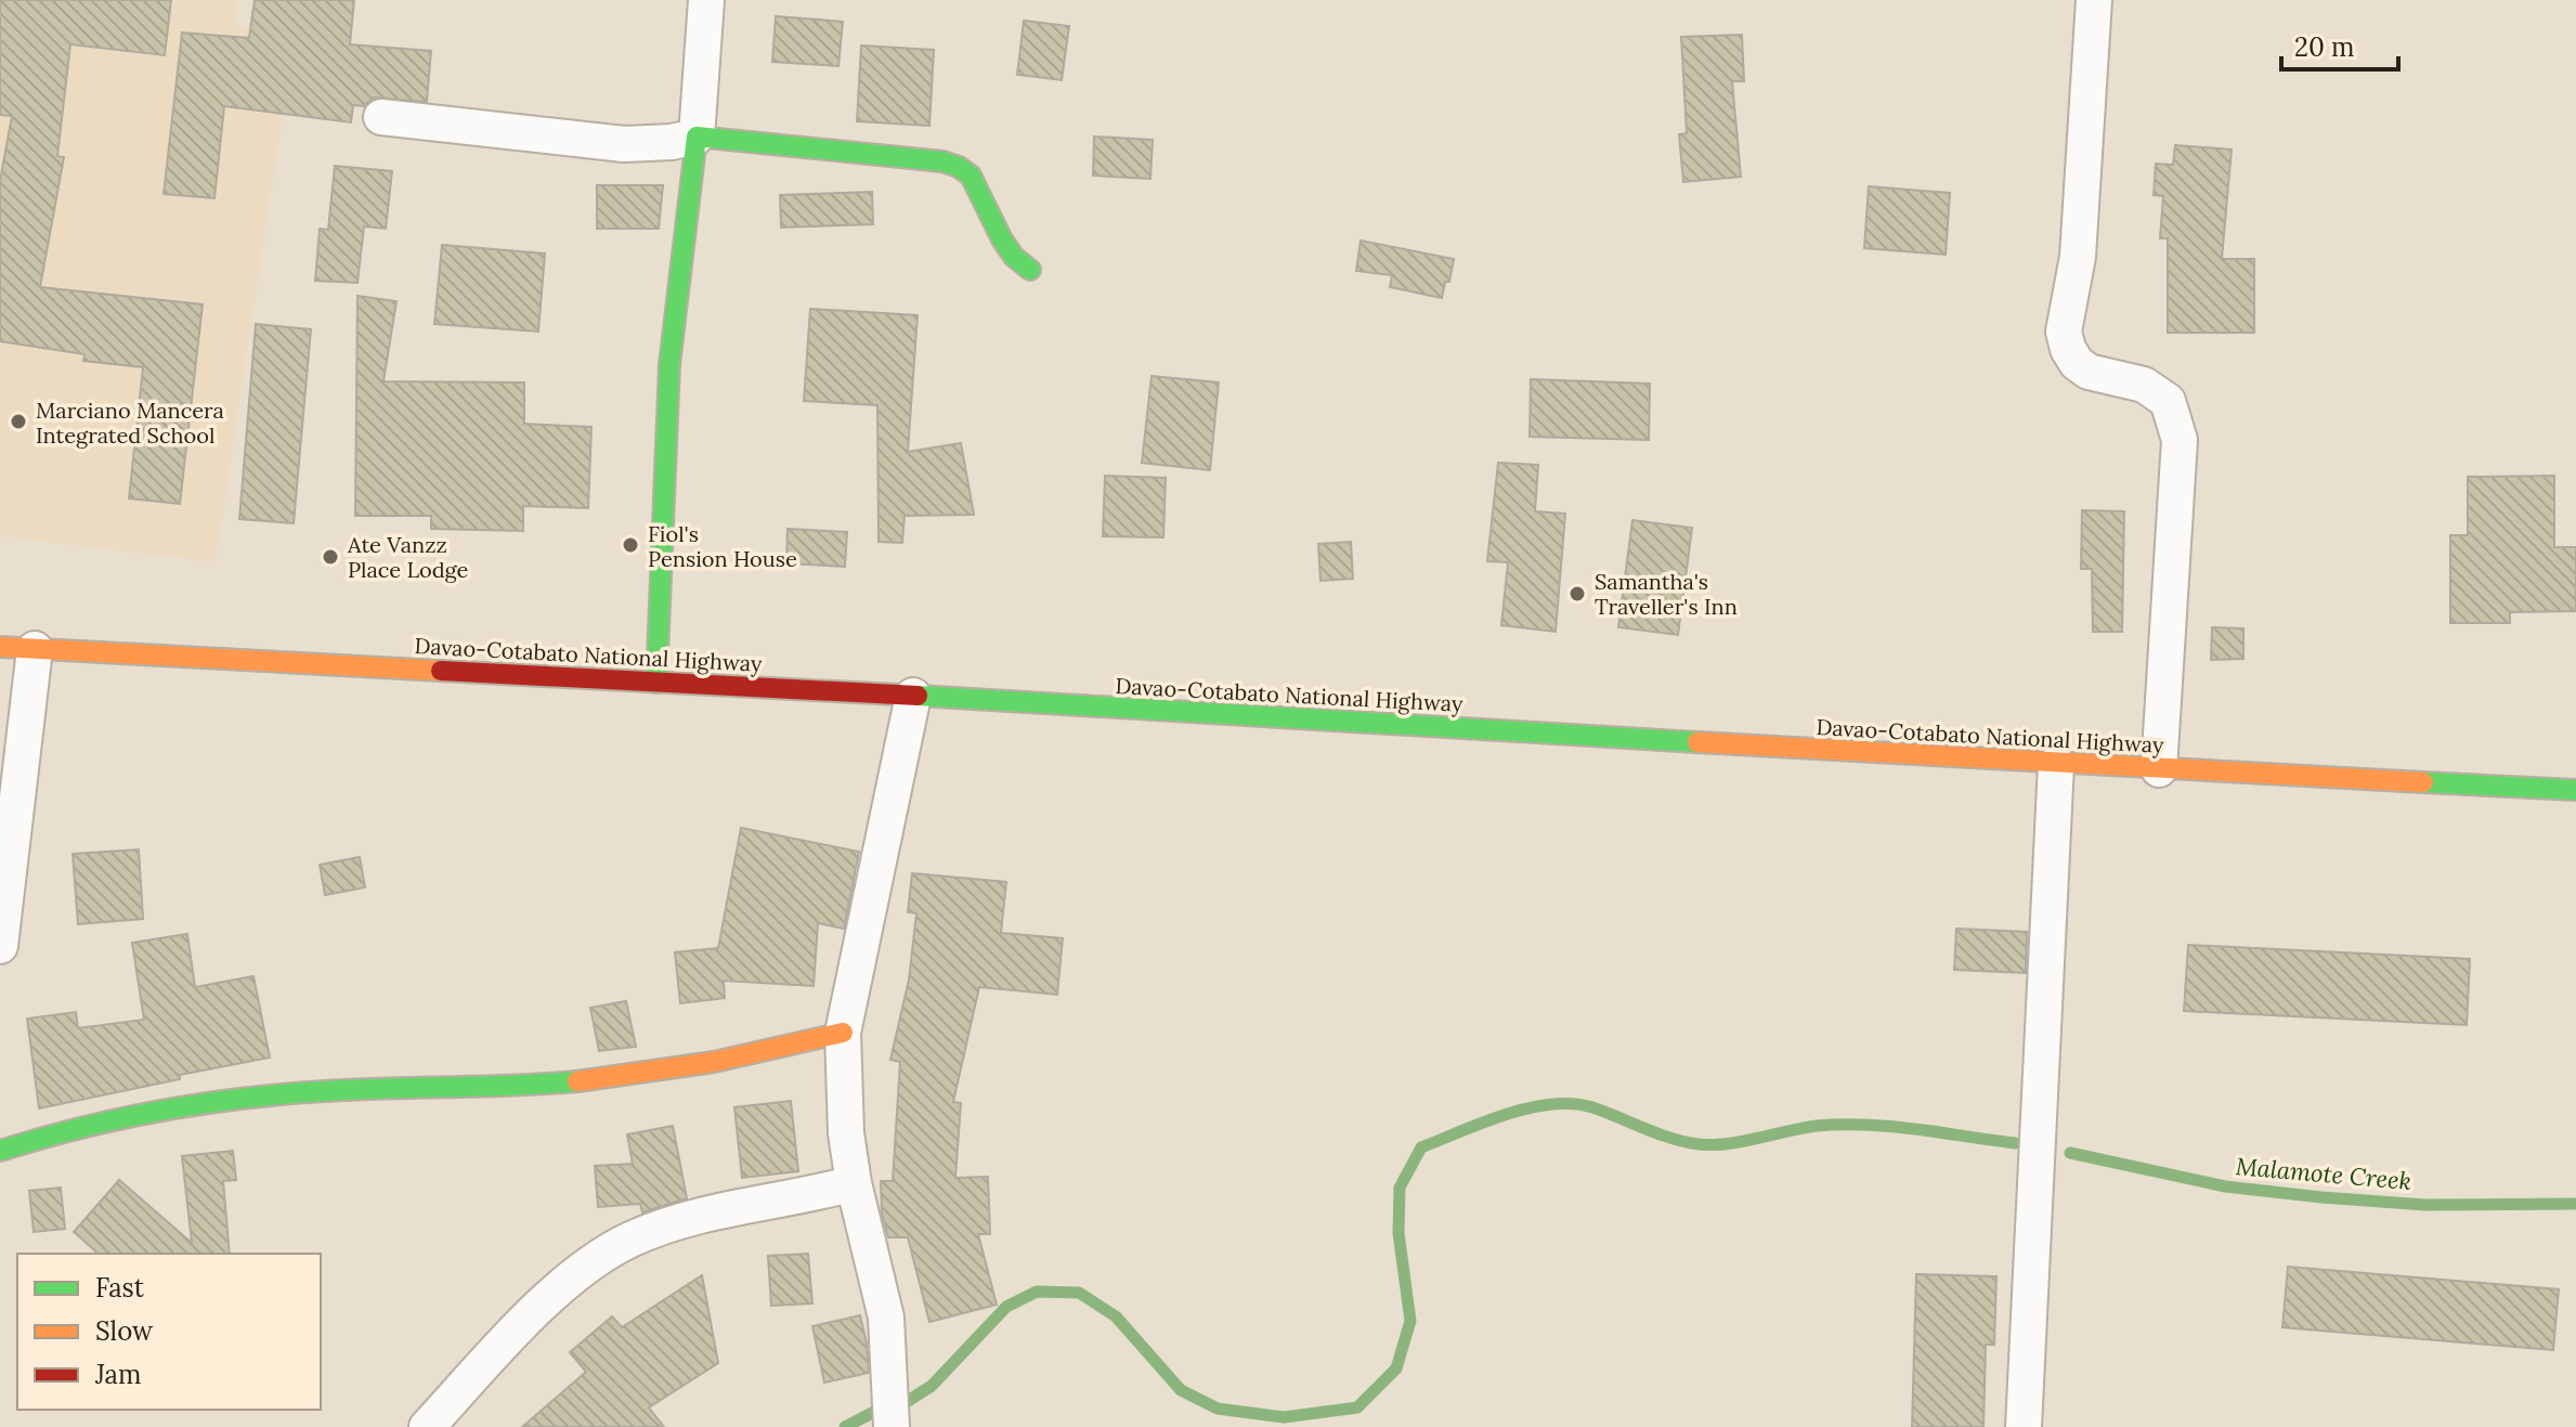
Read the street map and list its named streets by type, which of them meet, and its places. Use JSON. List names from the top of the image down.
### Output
{
  "streets": {
    "main road": ["Davao-Cotabato National Highway"]
  },
  "water": ["Malamote Creek"],
  "places": [
    "Marciano Mancera Integrated School",
    "Fiol's Pension House",
    "Ate Vanzz Place Lodge",
    "Samantha's Traveller's Inn"
  ],
  "legend": ["Fast", "Slow", "Jam"],
  "scale_bar": "20 m"
}
